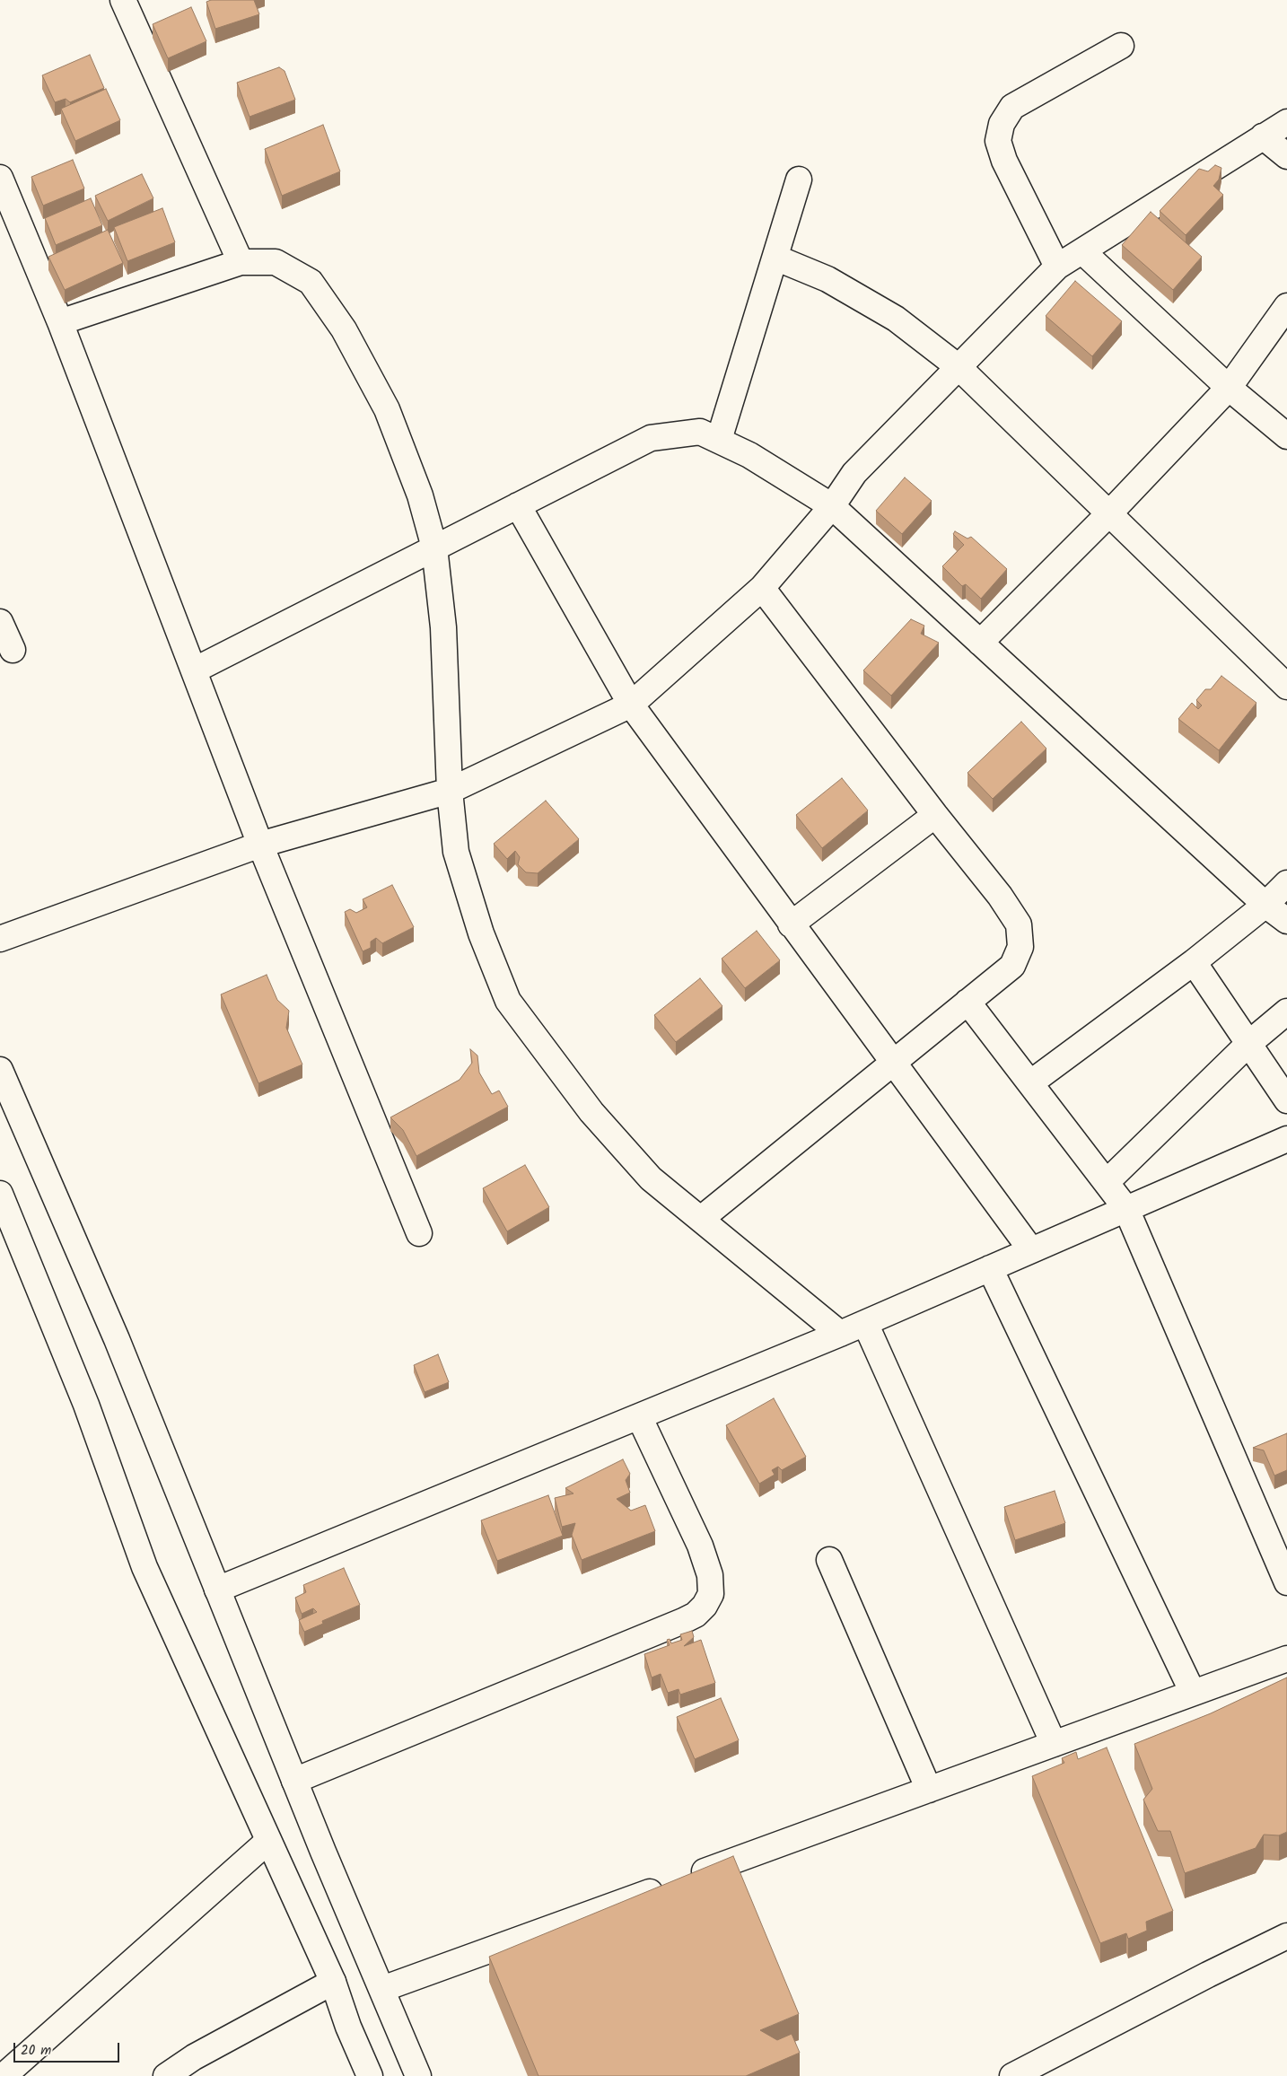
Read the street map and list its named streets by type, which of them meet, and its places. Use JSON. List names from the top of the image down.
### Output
{
  "scale_bar": "20 m"
}
